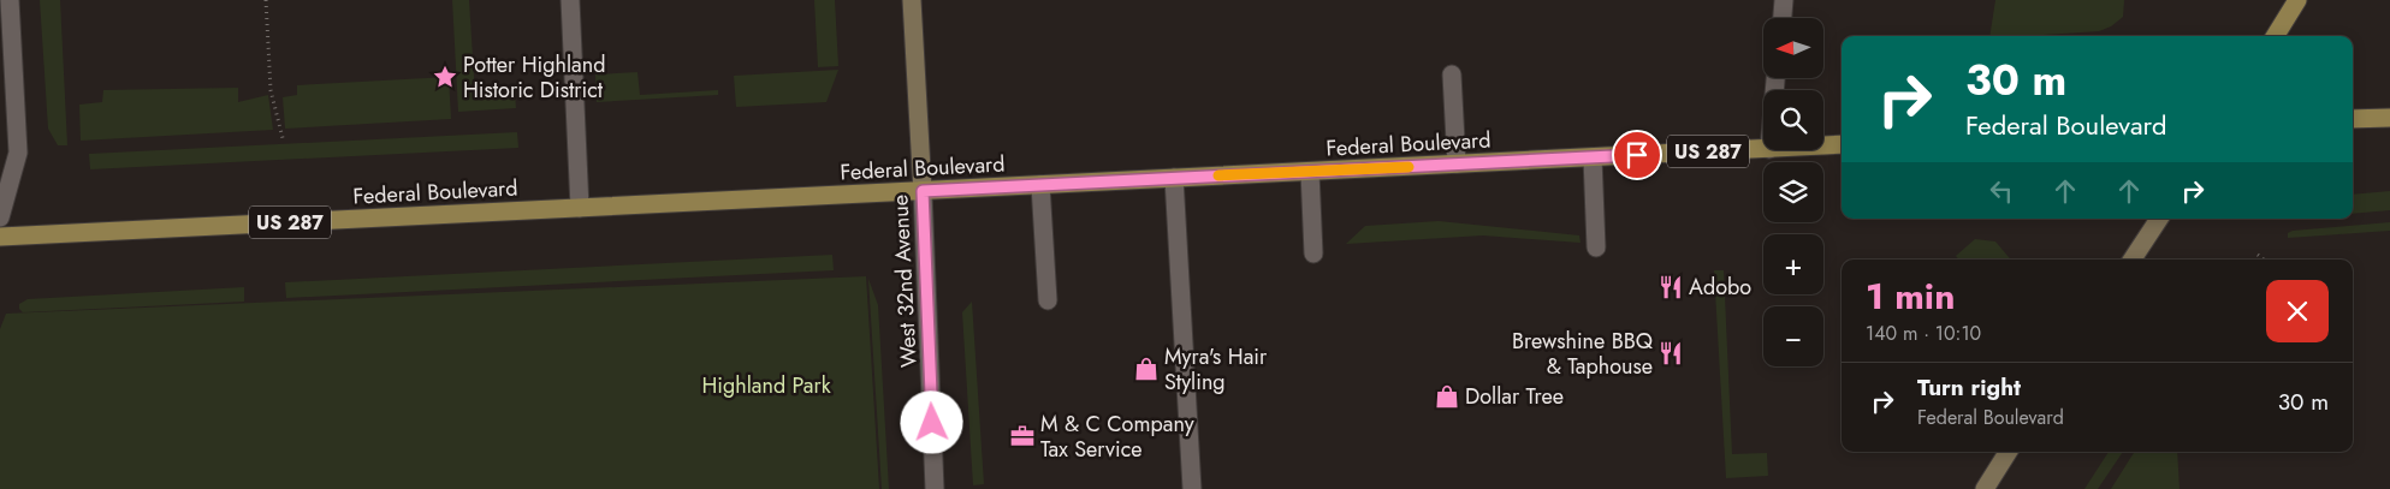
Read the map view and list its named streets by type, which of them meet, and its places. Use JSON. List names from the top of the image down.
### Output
{
  "streets": {
    "main road": ["Federal Boulevard", "US 287"],
    "street": ["West 32nd Avenue"]
  },
  "crossings": [
    ["Federal Boulevard", "West 32nd Avenue"]
  ],
  "parks": ["Highland Park"],
  "places": {
    "place": ["Potter Highland Historic District"],
    "restaurant": ["Adobo", "Brewshine BBQ & Taphouse"],
    "shop": ["Myra's Hair Styling", "Dollar Tree"],
    "office": ["M & C Company Tax Service"]
  },
  "north": "left",
  "page": {
    "map_buttons": ["+", "−"],
    "turn": ["30 m", "Federal Boulevard"],
    "heading": ["1 min", "140 m · 10:10"],
    "list": [
      {
        "name": "Turn right",
        "note": "Federal Boulevard",
        "value": "30 m"
      }
    ]
  }
}
